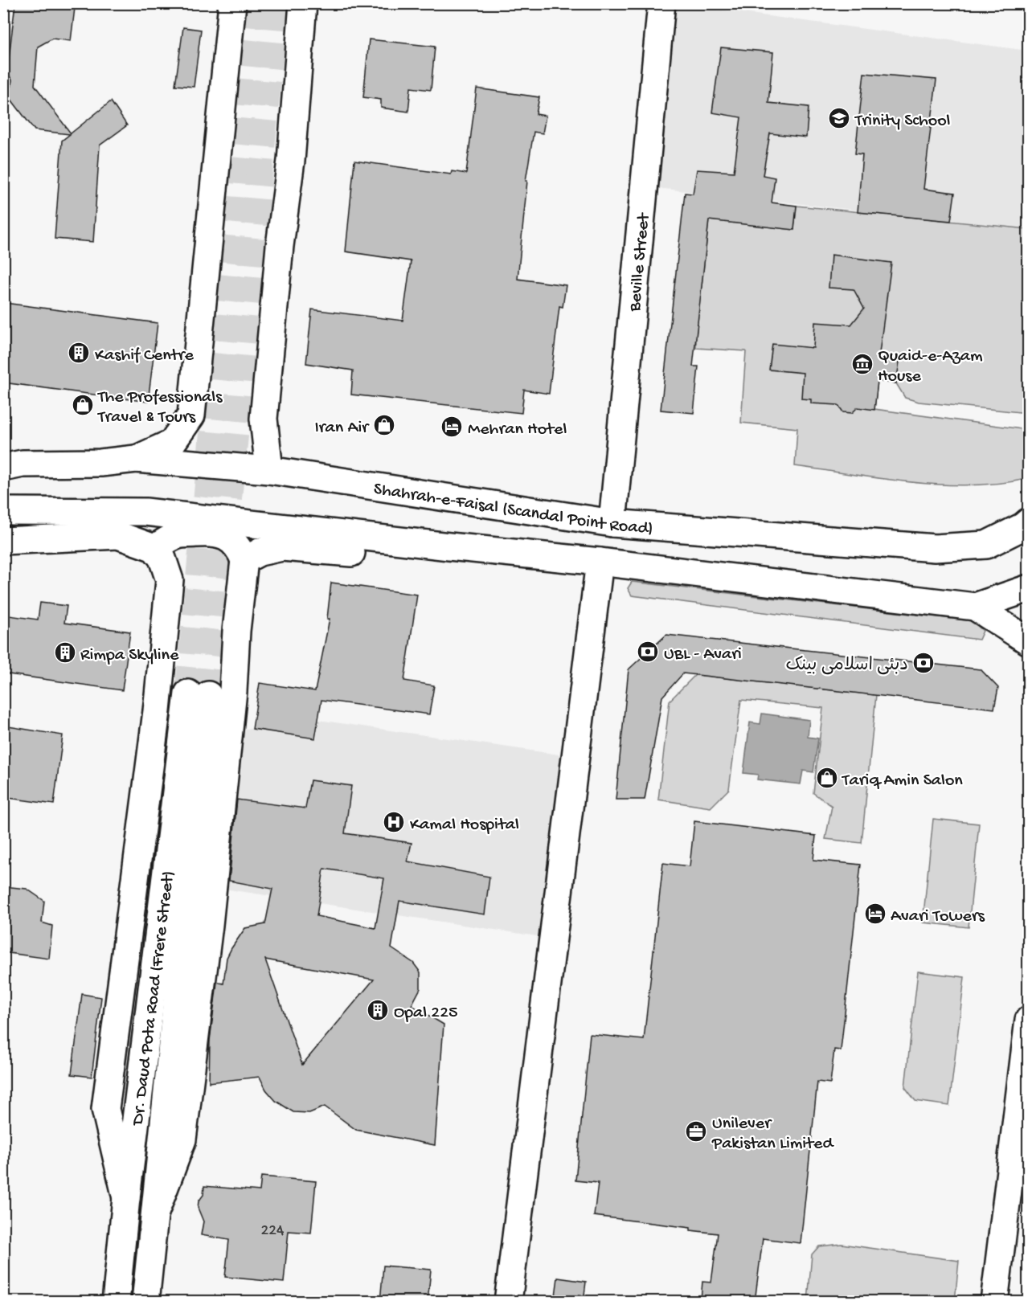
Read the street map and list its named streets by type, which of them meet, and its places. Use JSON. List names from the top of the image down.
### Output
{
  "streets": {
    "main road": ["Beville Street", "Shahrah-e-Faisal (Scandal Point Road)", "Dr. Daud Pota Road (Frere Street)"]
  },
  "crossings": [
    ["Beville Street", "Shahrah-e-Faisal (Scandal Point Road)"]
  ],
  "places": {
    "school or university": ["Trinity School"],
    "building": ["Kashif Centre", "Rimpa Skyline", "Opal 225"],
    "museum": ["Quaid-e-Azam House"],
    "shop": ["The Professionals Travel & Tours", "Iran Air", "Tariq Amin Salon"],
    "hotel": ["Mehran Hotel", "Avari Towers"],
    "bank": ["UBL - Avari", "دبئی اسلامی بینک"],
    "hospital": ["Kamal Hospital"],
    "office": ["Unilever Pakistan Limited"]
  },
  "house_numbers": ["224"]
}
